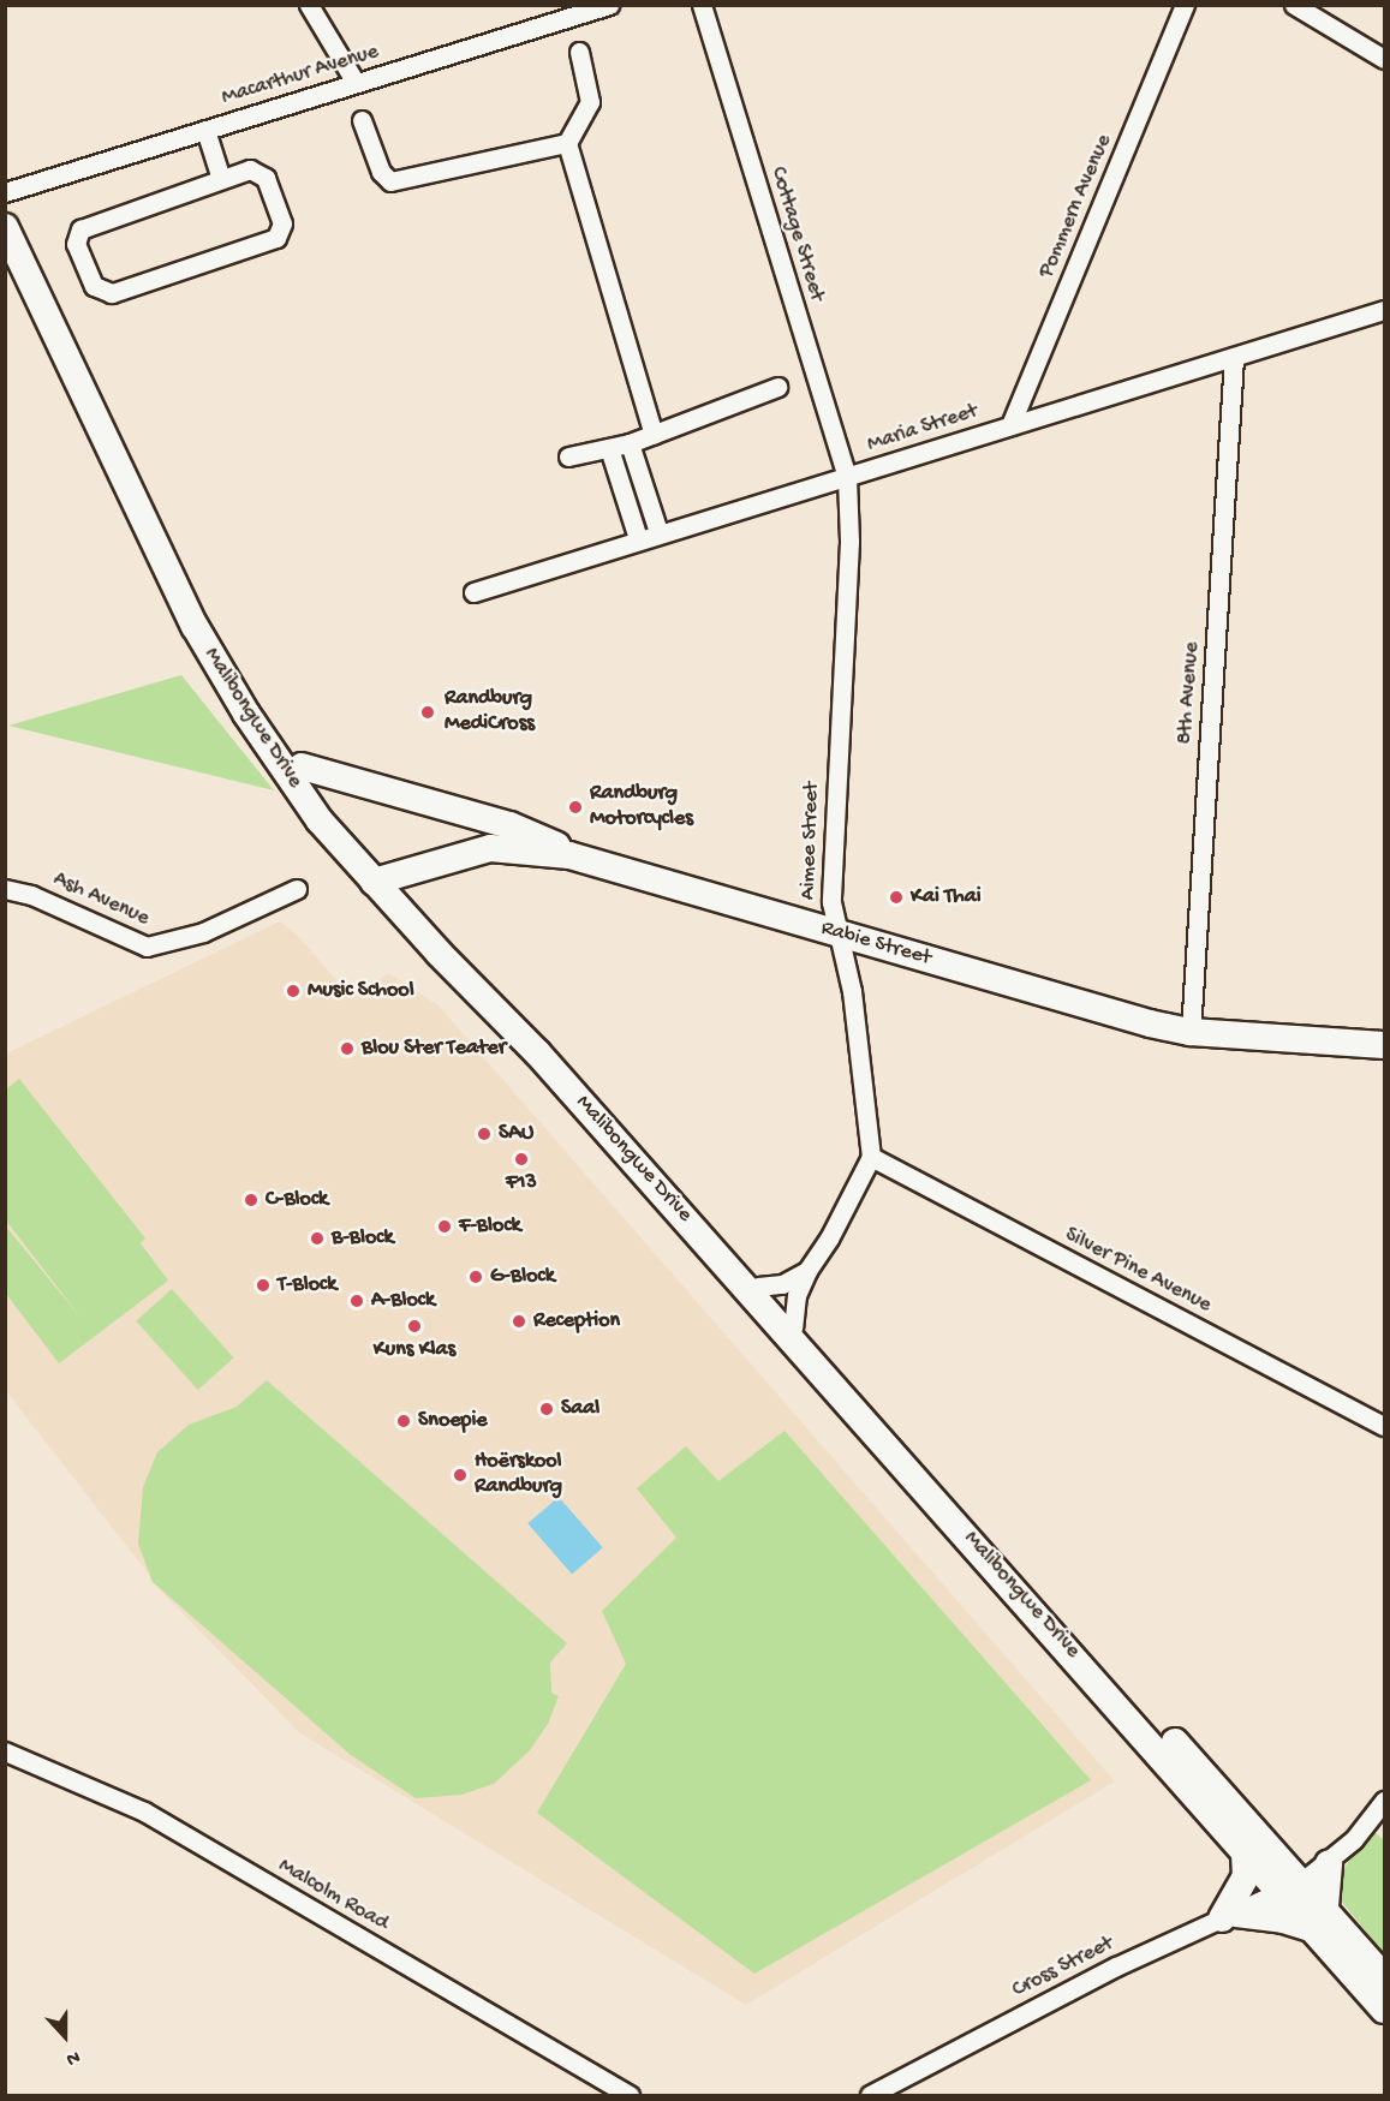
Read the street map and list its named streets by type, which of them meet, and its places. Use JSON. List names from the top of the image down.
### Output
{
  "streets": {
    "main road": ["Malibongwe Drive", "Rabie Street"],
    "street": [
      "Macarthur Avenue",
      "Pommern Avenue",
      "Cottage Street",
      "Maria Street",
      "8th Avenue",
      "Aimee Street",
      "Ash Avenue",
      "Silver Pine Avenue",
      "Malcolm Road",
      "Cross Street"
    ]
  },
  "crossings": [
    ["Pommern Avenue", "Maria Street"],
    ["Cottage Street", "Maria Street"],
    ["Cottage Street", "Aimee Street"],
    ["Maria Street", "8th Avenue"],
    ["Maria Street", "Aimee Street"],
    ["8th Avenue", "Rabie Street"],
    ["Malibongwe Drive", "Rabie Street"],
    ["Malibongwe Drive", "Cross Street"],
    ["Aimee Street", "Rabie Street"],
    ["Aimee Street", "Silver Pine Avenue"]
  ],
  "places": [
    "Randburg MediCross",
    "Randburg Motorcycles",
    "Kai Thai",
    "Music School",
    "Blou Ster Teater",
    "SAU",
    "F13",
    "C-Block",
    "F-Block",
    "B-Block",
    "G-Block",
    "T-Block",
    "A-Block",
    "Reception",
    "Kuns Klas",
    "Saal",
    "Snoepie",
    "Hoërskool Randburg"
  ],
  "north": "bottom"
}
